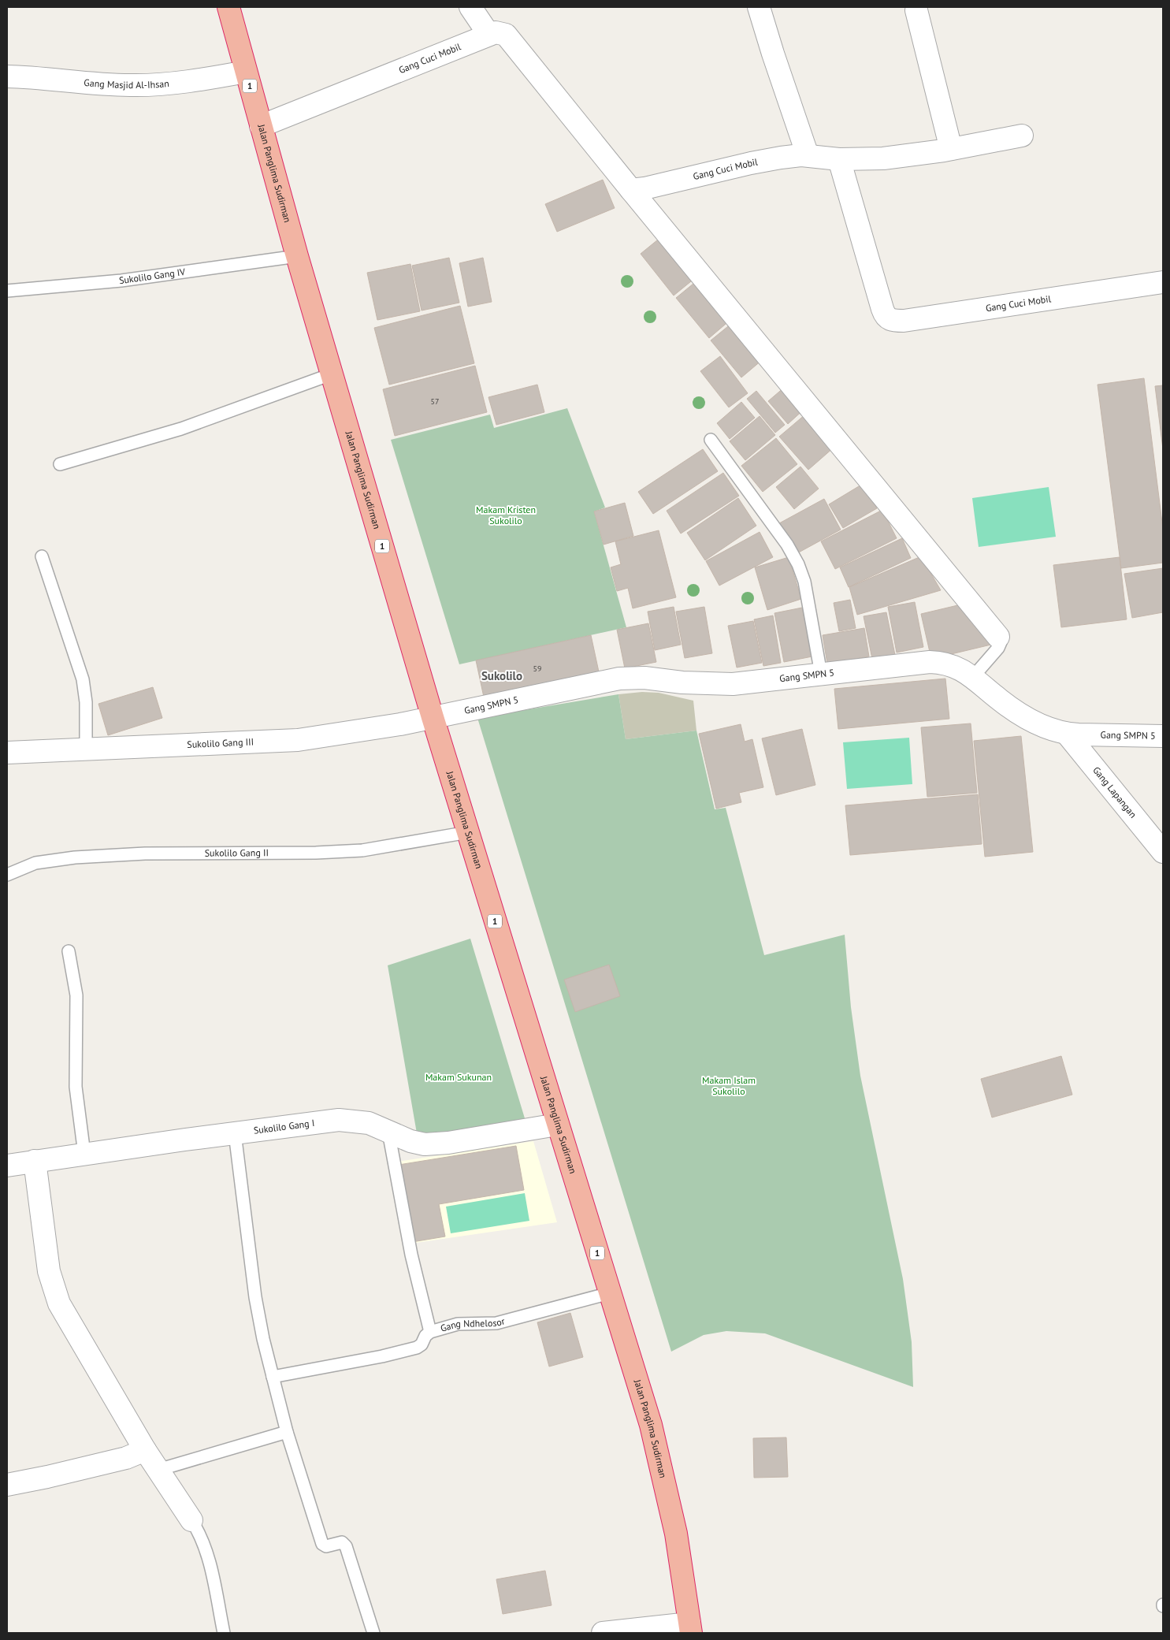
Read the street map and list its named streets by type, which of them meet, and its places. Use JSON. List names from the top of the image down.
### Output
{
  "streets": {
    "highway": ["1", "Jalan Panglima Sudirman"],
    "street": [
      "Gang Cuci Mobil",
      "Gang Masjid Al-Ihsan",
      "Gang SMPN 5",
      "Sukolilo Gang III",
      "Gang Lapangan",
      "Sukolilo Gang I"
    ],
    "lane": ["Sukolilo Gang IV", "Sukolilo Gang II", "Gang Ndhelosor"]
  },
  "crossings": [
    ["Gang Cuci Mobil", "Jalan Panglima Sudirman"],
    ["Gang Masjid Al-Ihsan", "Jalan Panglima Sudirman"],
    ["Jalan Panglima Sudirman", "Sukolilo Gang IV"],
    ["Jalan Panglima Sudirman", "Gang SMPN 5"],
    ["Jalan Panglima Sudirman", "Sukolilo Gang III"],
    ["Jalan Panglima Sudirman", "Sukolilo Gang II"],
    ["Jalan Panglima Sudirman", "Sukolilo Gang I"],
    ["Jalan Panglima Sudirman", "Gang Ndhelosor"],
    ["Gang SMPN 5", "Sukolilo Gang III"],
    ["Gang SMPN 5", "Gang Lapangan"]
  ],
  "districts": ["Sukolilo"],
  "parks": ["Makam Kristen Sukolilo", "Makam Sukunan", "Makam Islam Sukolilo"],
  "house_numbers": ["57", "59"]
}
